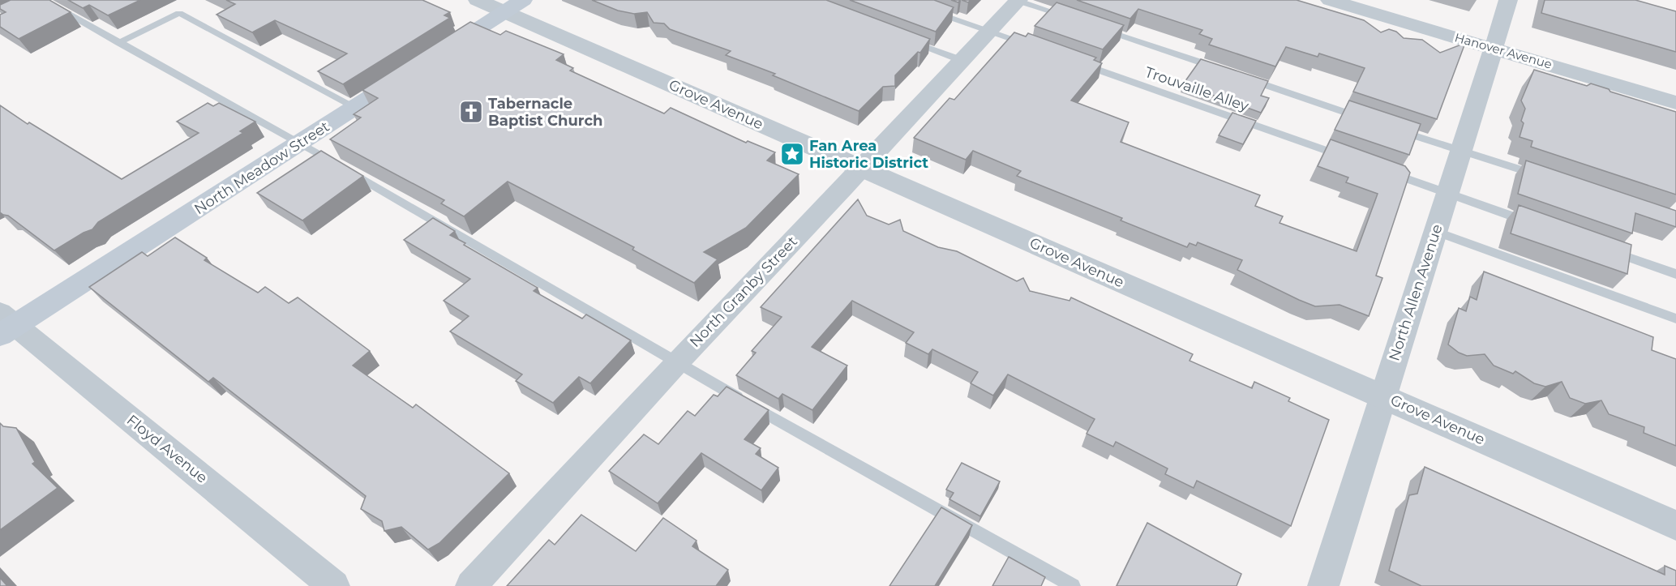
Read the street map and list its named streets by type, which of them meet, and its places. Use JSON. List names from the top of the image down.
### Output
{
  "streets": {
    "main road": ["North Meadow Street"],
    "street": [
      "Hanover Avenue",
      "Grove Avenue",
      "North Granby Street",
      "North Allen Avenue",
      "Floyd Avenue"
    ],
    "lane": ["Trouvaille Alley"]
  },
  "crossings": [
    ["Hanover Avenue", "North Allen Avenue"],
    ["Grove Avenue", "North Meadow Street"],
    ["Grove Avenue", "North Granby Street"],
    ["Grove Avenue", "North Allen Avenue"],
    ["North Meadow Street", "Floyd Avenue"]
  ],
  "places": {
    "church": ["Tabernacle Baptist Church"],
    "place": ["Fan Area Historic District"]
  }
}
